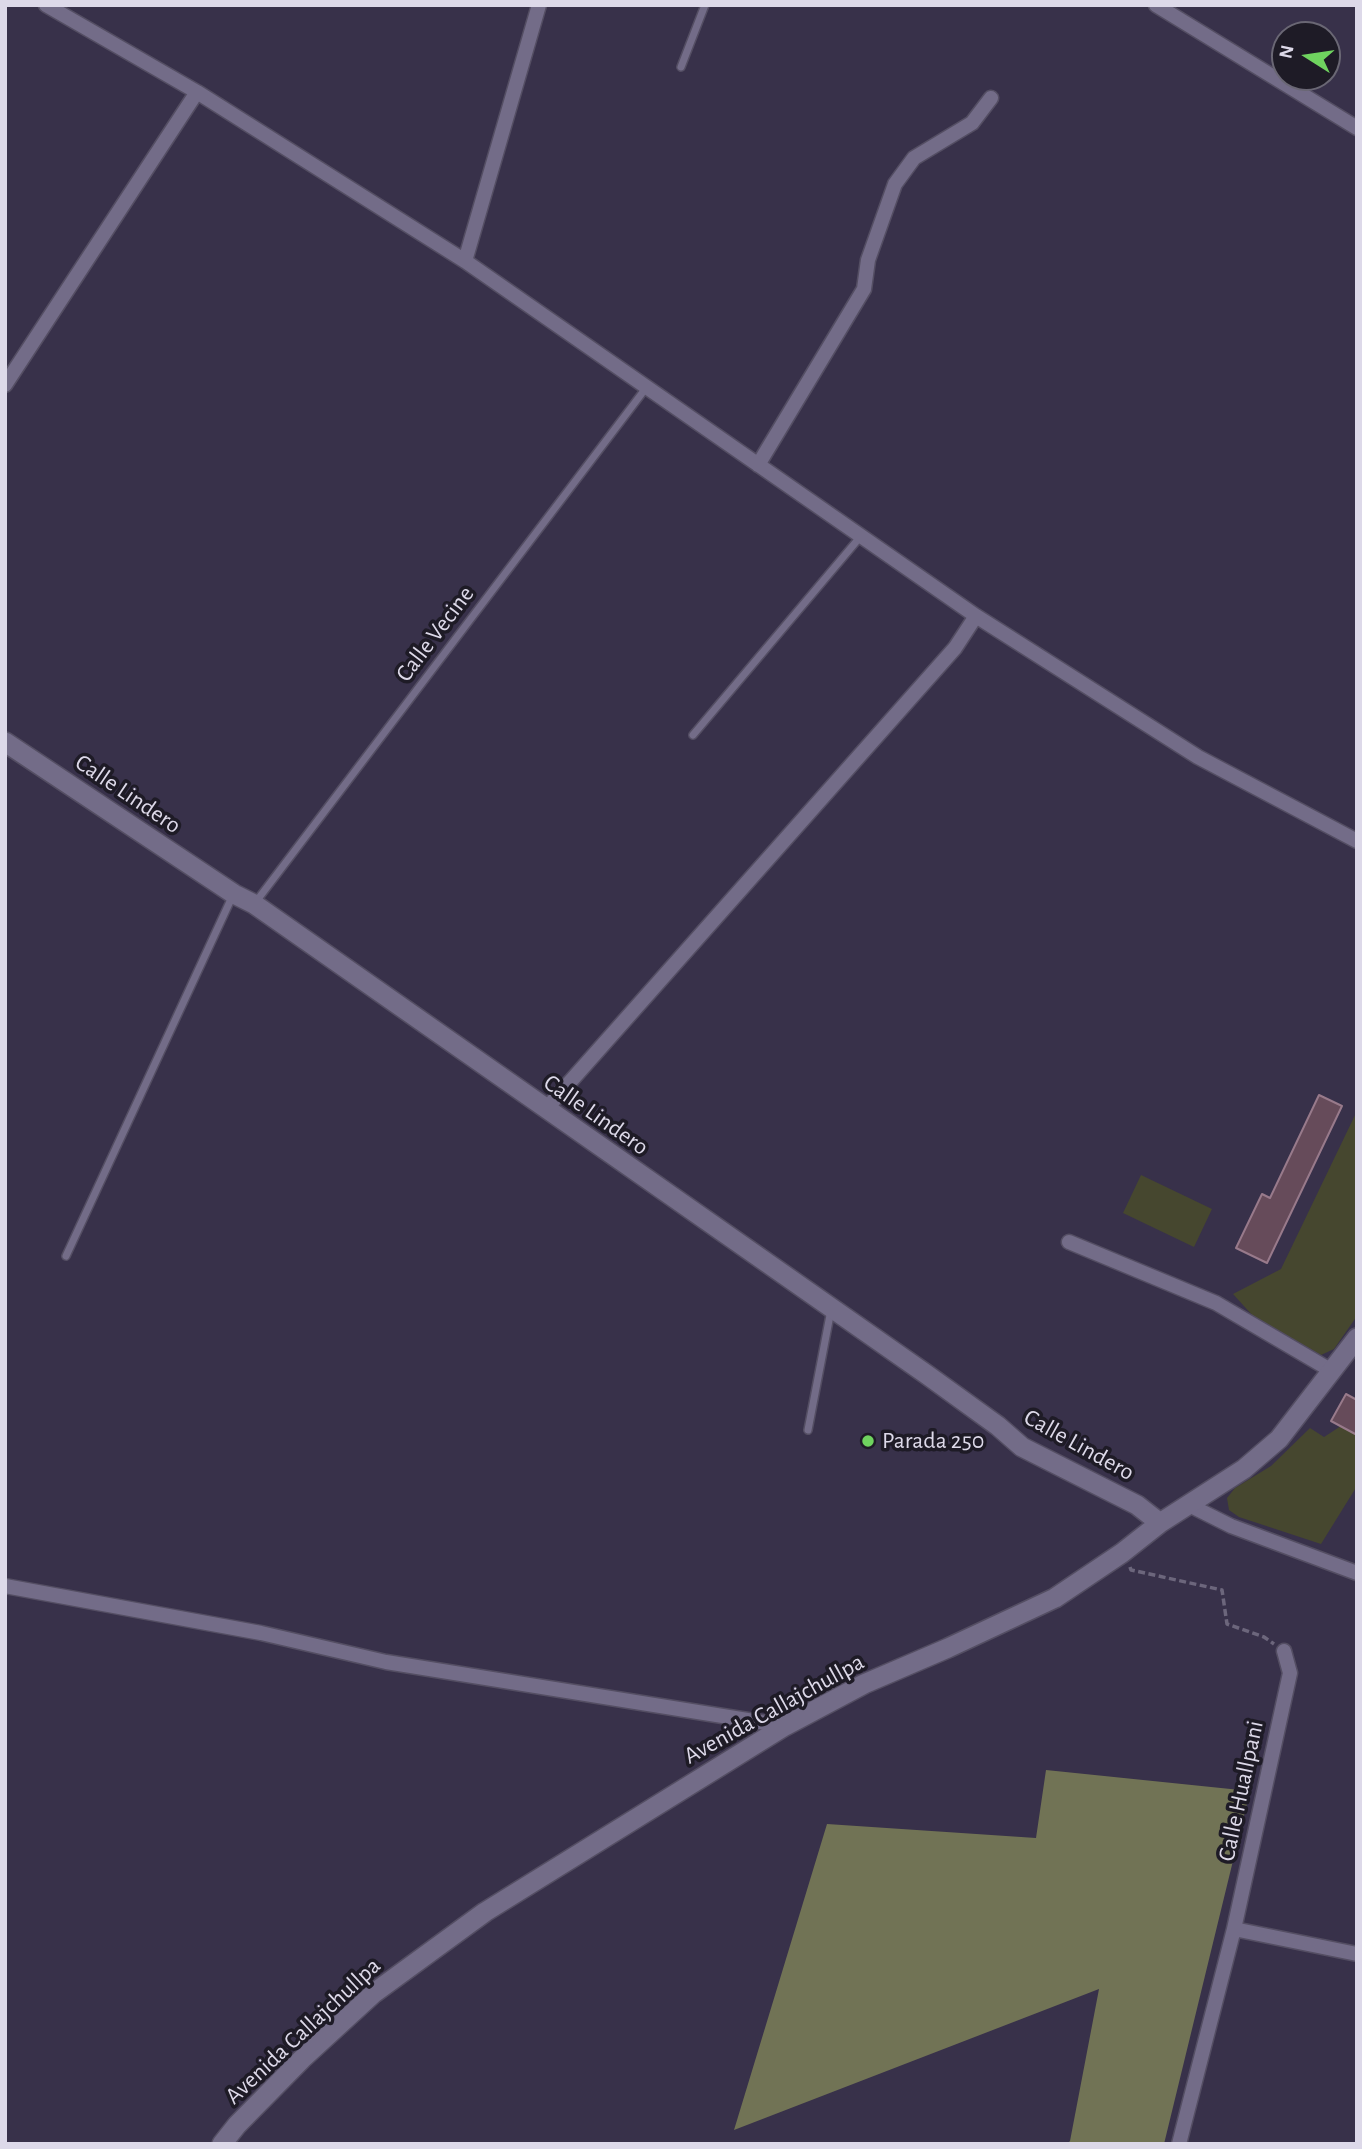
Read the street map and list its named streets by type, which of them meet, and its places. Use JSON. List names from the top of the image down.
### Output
{
  "streets": {
    "main road": ["Calle Lindero", "Avenida Callajchullpa"],
    "street": ["Calle Huallpani"],
    "lane": ["Calle Vecine"]
  },
  "crossings": [
    ["Calle Vecine", "Calle Lindero"],
    ["Calle Lindero", "Avenida Callajchullpa"]
  ],
  "places": ["Parada 250"],
  "north": "left"
}
